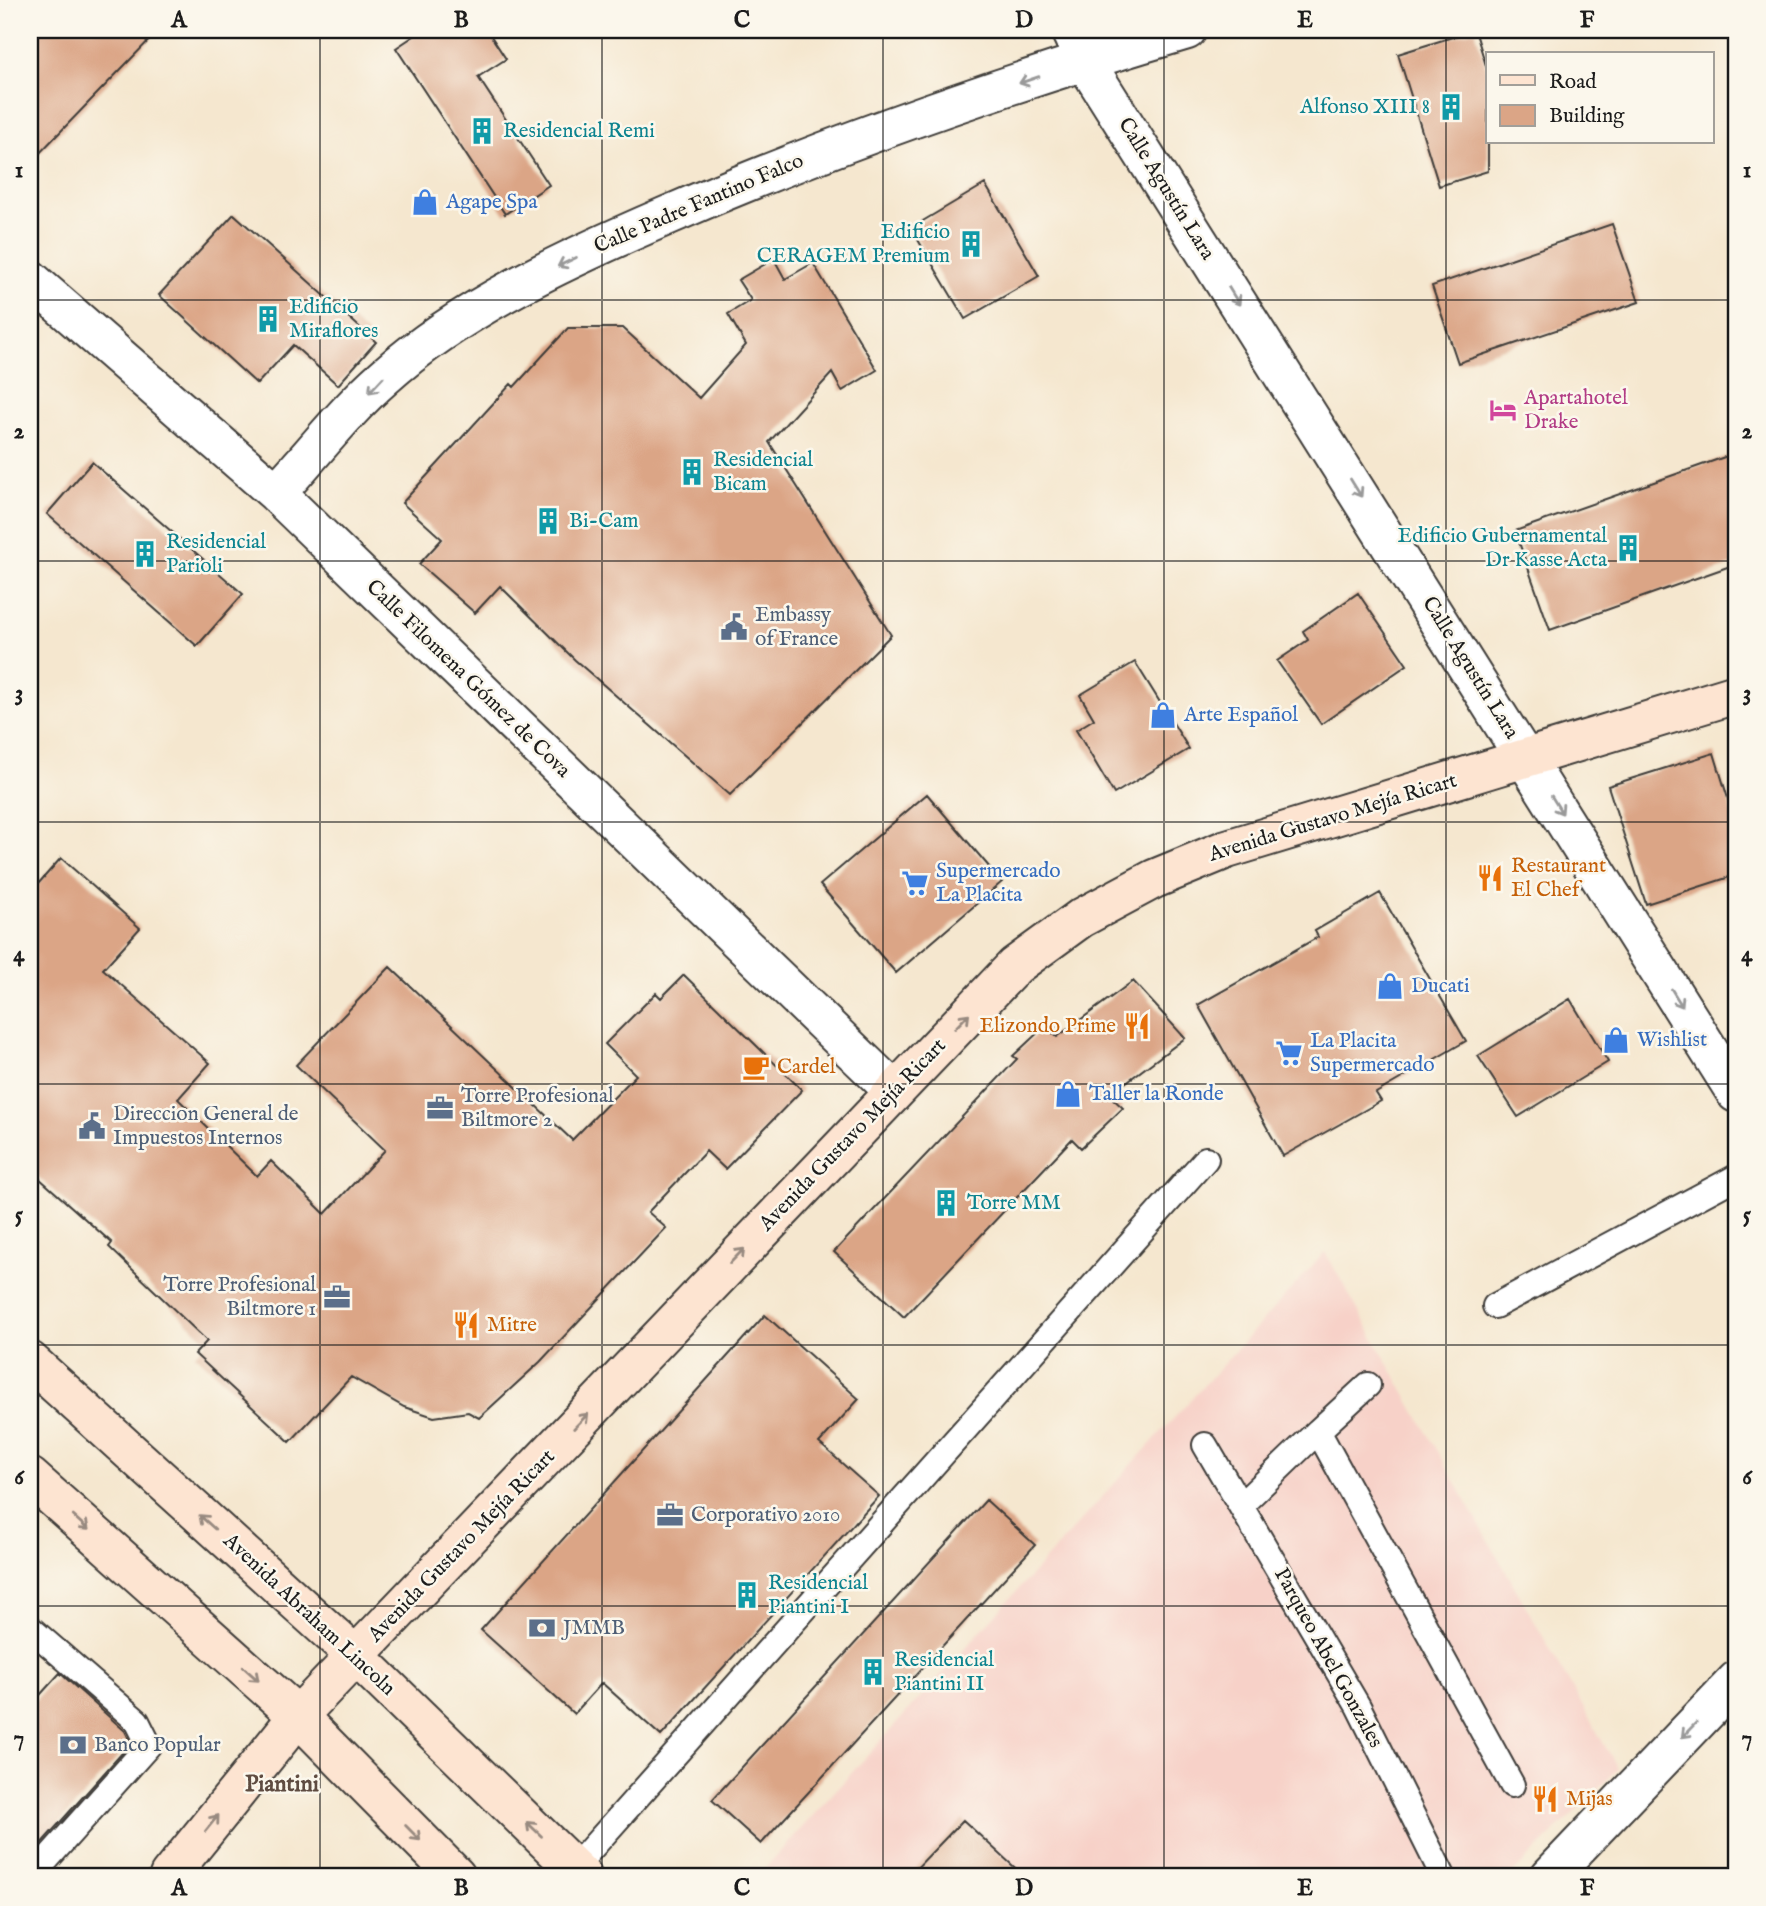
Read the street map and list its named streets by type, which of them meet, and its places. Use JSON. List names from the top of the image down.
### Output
{
  "streets": {
    "street": [
      "Calle Agustín Lara",
      "Calle Padre Fantino Falco",
      "Calle Filomena Gómez de Cova",
      "Avenida Gustavo Mejía Ricart",
      "Avenida Abraham Lincoln"
    ],
    "lane": ["Parqueo Abel Gonzales"]
  },
  "crossings": [
    ["Calle Agustín Lara", "Calle Padre Fantino Falco"],
    ["Calle Agustín Lara", "Avenida Gustavo Mejía Ricart"],
    ["Calle Padre Fantino Falco", "Calle Filomena Gómez de Cova"],
    ["Calle Filomena Gómez de Cova", "Avenida Gustavo Mejía Ricart"],
    ["Avenida Gustavo Mejía Ricart", "Avenida Abraham Lincoln"]
  ],
  "one_way": ["Calle Agustín Lara", "Calle Padre Fantino Falco", "Avenida Gustavo Mejía Ricart"],
  "districts": ["Piantini"],
  "places": {
    "building": [
      "Alfonso XIII 8",
      "Residencial Remi",
      "Edificio CERAGEM Premium",
      "Edificio Miraflores",
      "Residencial Bicam",
      "Bi-Cam",
      "Edificio Gubernamental Dr Kasse Acta",
      "Residencial Parioli",
      "Torre MM",
      "Residencial Piantini I",
      "Residencial Piantini II"
    ],
    "shop": [
      "Agape Spa",
      "Arte Español",
      "Ducati",
      "Wishlist",
      "Taller la Ronde"
    ],
    "hotel": ["Apartahotel Drake"],
    "public building": ["Embassy of France", "Direccion General de Impuestos Internos"],
    "restaurant": [
      "Restaurant El Chef",
      "Elizondo Prime",
      "Mitre",
      "Mijas"
    ],
    "supermarket": ["Supermercado La Placita", "La Placita Supermercado"],
    "cafe": ["Cardel"],
    "office": ["Torre Profesional Biltmore 2", "Torre Profesional Biltmore 1", "Corporativo 2010"],
    "bank": ["JMMB", "Banco Popular"]
  },
  "legend": ["Road", "Building"],
  "grid": {
    "columns": [
      "A",
      "B",
      "C",
      "D",
      "E",
      "F"
    ],
    "rows": [
      "1",
      "2",
      "3",
      "4",
      "5",
      "6",
      "7"
    ]
  }
}
